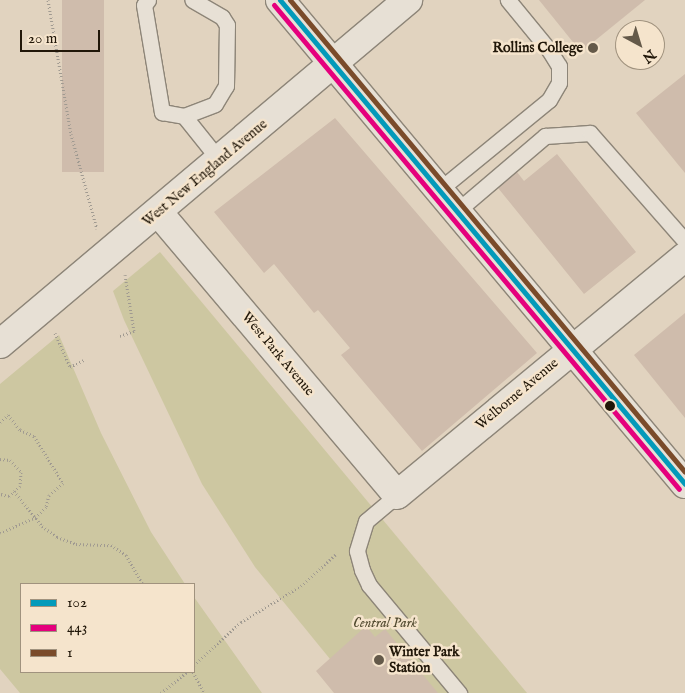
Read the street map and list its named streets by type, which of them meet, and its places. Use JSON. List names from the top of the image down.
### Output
{
  "streets": {
    "street": ["West New England Avenue", "West Park Avenue", "Welborne Avenue"]
  },
  "crossings": [
    ["West New England Avenue", "West Park Avenue"],
    ["West Park Avenue", "Welborne Avenue"]
  ],
  "parks": ["Central Park"],
  "places": ["Rollins College", "Winter Park Station"],
  "lines": ["transit line 102", "transit line 1", "transit line 443"],
  "legend": ["102", "443", "1"],
  "scale_bar": "20 m",
  "north": "bottom right"
}
